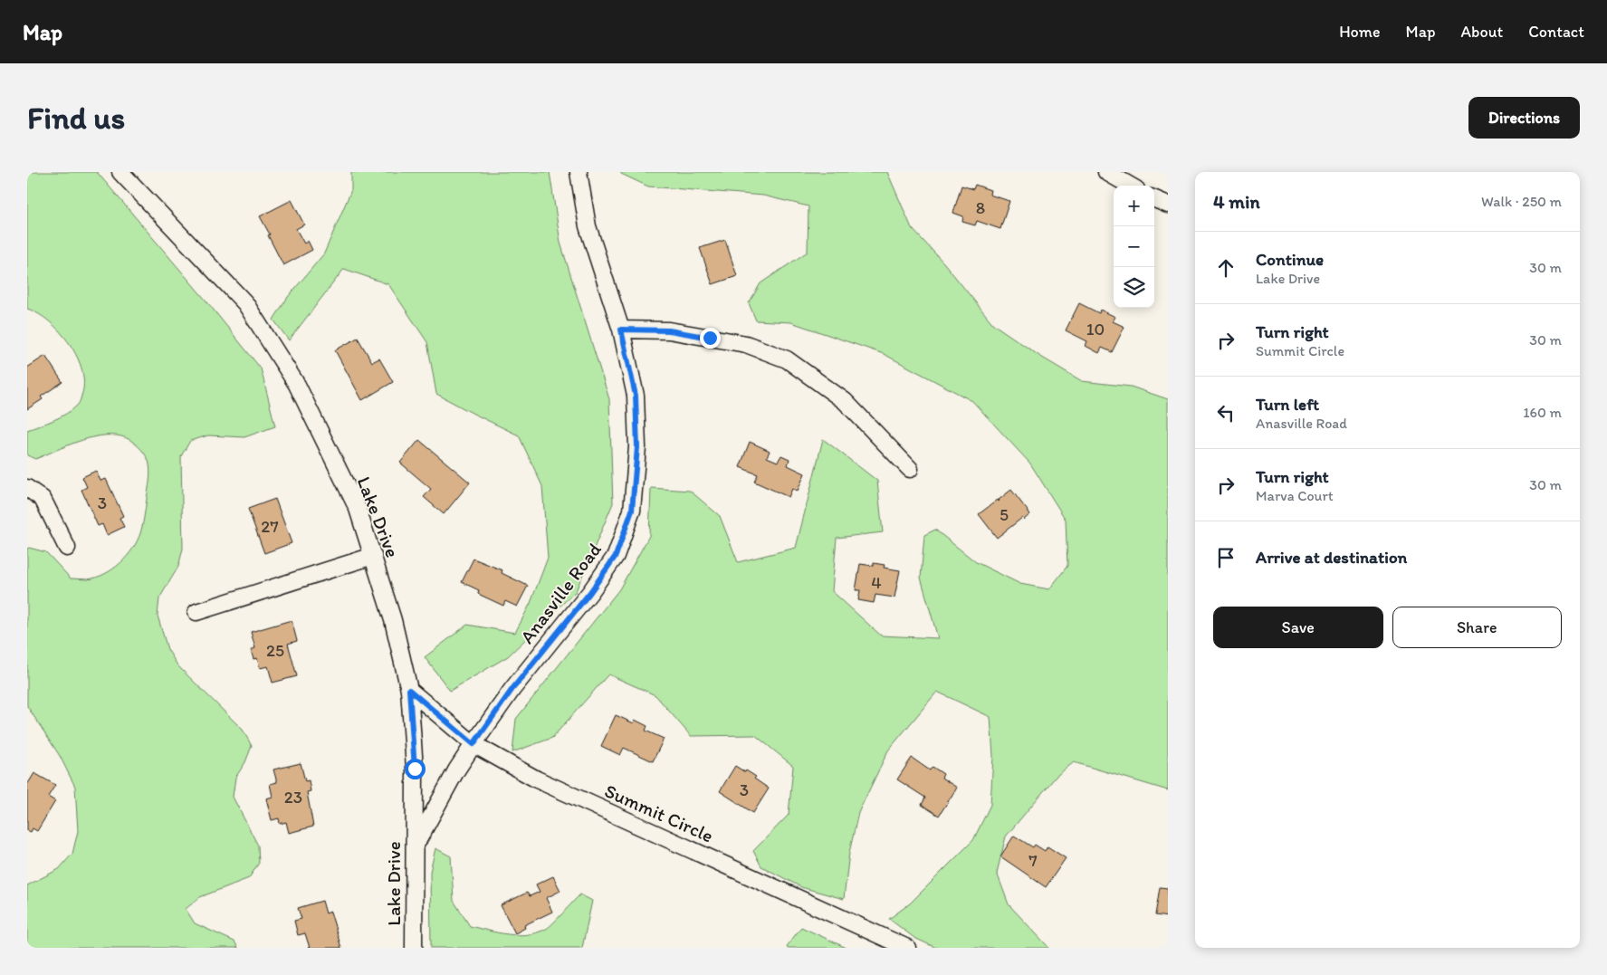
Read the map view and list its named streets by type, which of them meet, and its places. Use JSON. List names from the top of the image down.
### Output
{
  "streets": {
    "street": ["Lake Drive", "Anasville Road", "Summit Circle"]
  },
  "crossings": [
    ["Lake Drive", "Anasville Road"],
    ["Lake Drive", "Summit Circle"],
    ["Anasville Road", "Summit Circle"]
  ],
  "house_numbers": [
    "8",
    "10",
    "3",
    "5",
    "27",
    "4",
    "25",
    "3",
    "23",
    "7"
  ],
  "page": {
    "header": "Map",
    "nav": [
      "Home",
      "Map",
      "About",
      "Contact"
    ],
    "buttons": [
      "Directions",
      ["Save", "Share"]
    ],
    "title": "Find us",
    "heading": ["4 min", "Walk · 250 m"],
    "map_buttons": ["+", "−"],
    "list": [
      ["Continue", "Lake Drive", "30 m"],
      ["Turn right", "Summit Circle", "30 m"],
      ["Turn left", "Anasville Road", "160 m"],
      ["Turn right", "Marva Court", "30 m"],
      "Arrive at destination"
    ]
  }
}
